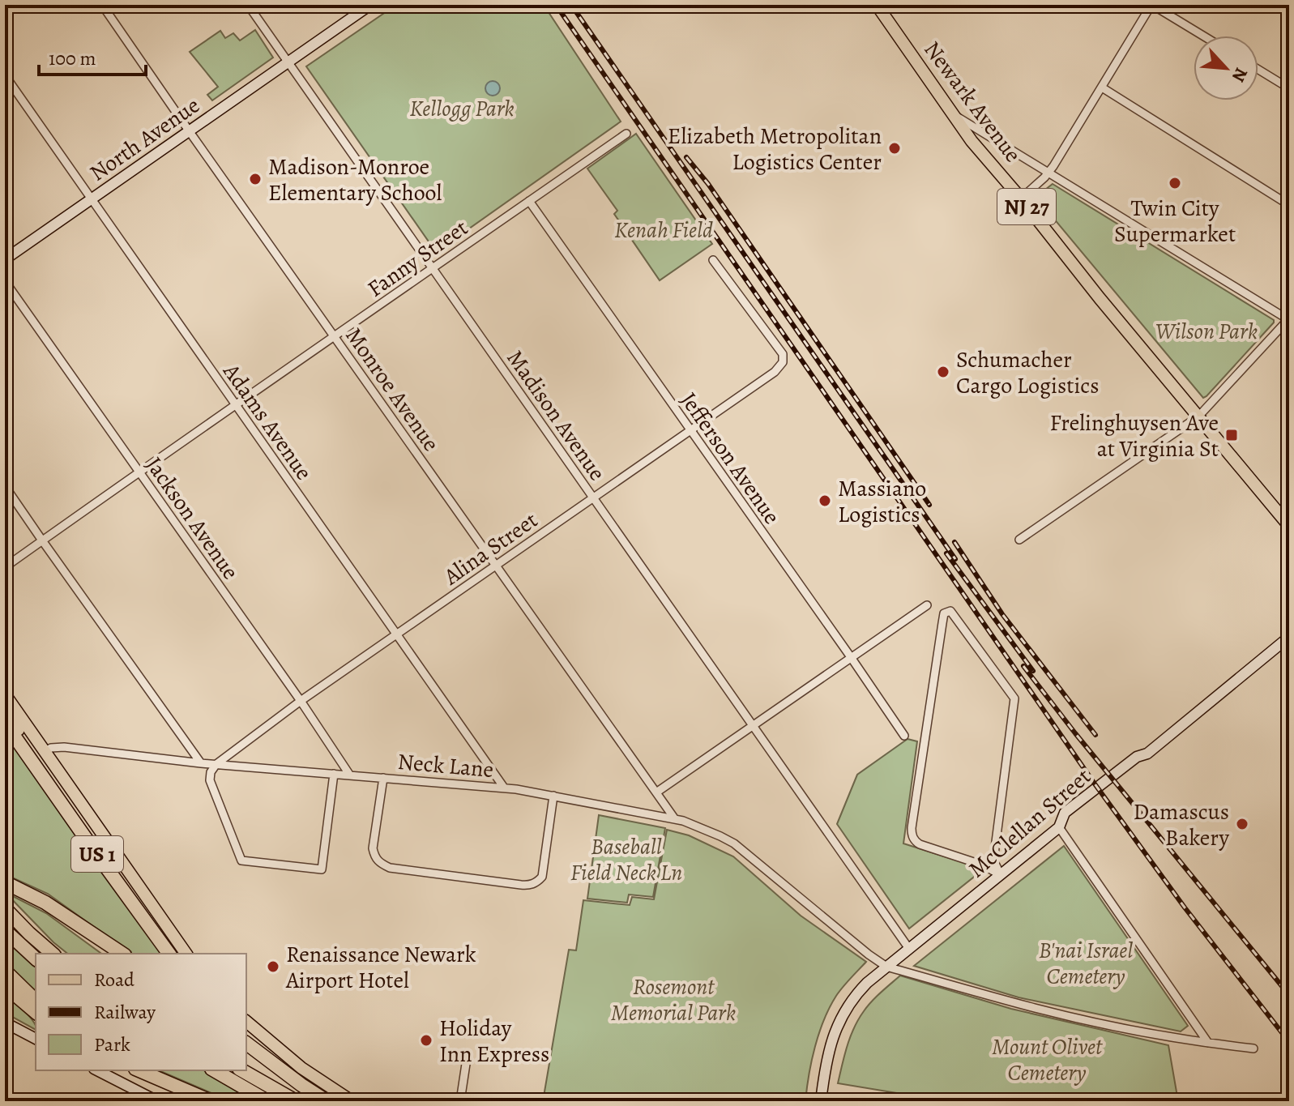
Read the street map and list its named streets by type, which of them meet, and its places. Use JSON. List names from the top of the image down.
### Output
{
  "streets": {
    "highway": ["US 1"],
    "main road": [
      "Newark Avenue",
      "North Avenue",
      "NJ 27",
      "McClellan Street"
    ],
    "street": [
      "Fanny Street",
      "Monroe Avenue",
      "Madison Avenue",
      "Adams Avenue",
      "Jefferson Avenue",
      "Jackson Avenue",
      "Alina Street",
      "Neck Lane"
    ]
  },
  "crossings": [
    ["Newark Avenue", "NJ 27"],
    ["North Avenue", "Monroe Avenue"],
    ["North Avenue", "Madison Avenue"],
    ["North Avenue", "Adams Avenue"],
    ["Fanny Street", "Monroe Avenue"],
    ["Fanny Street", "Madison Avenue"],
    ["Fanny Street", "Adams Avenue"],
    ["Fanny Street", "Jefferson Avenue"],
    ["Fanny Street", "Jackson Avenue"],
    ["Monroe Avenue", "Alina Street"],
    ["Monroe Avenue", "Neck Lane"],
    ["Madison Avenue", "Alina Street"],
    ["Madison Avenue", "McClellan Street"],
    ["Adams Avenue", "Alina Street"],
    ["Adams Avenue", "Neck Lane"],
    ["Jefferson Avenue", "Alina Street"],
    ["Jackson Avenue", "Alina Street"],
    ["Jackson Avenue", "Neck Lane"],
    ["Alina Street", "Neck Lane"],
    ["Neck Lane", "McClellan Street"]
  ],
  "parks": [
    "Kellogg Park",
    "Kenah Field",
    "Wilson Park",
    "Baseball Field Neck Ln",
    "B'nai Israel Cemetery",
    "Rosemont Memorial Park",
    "Mount Olivet Cemetery"
  ],
  "places": {
    "other": [
      "Elizabeth Metropolitan Logistics Center",
      "Madison-Monroe Elementary School",
      "Twin City Supermarket",
      "Schumacher Cargo Logistics",
      "Massiano Logistics",
      "Damascus Bakery",
      "Renaissance Newark Airport Hotel",
      "Holiday Inn Express"
    ],
    "transit": ["Frelinghuysen Ave at Virginia St"]
  },
  "legend": ["Road", "Railway", "Park"],
  "scale_bar": "100 m",
  "north": "bottom right"
}
